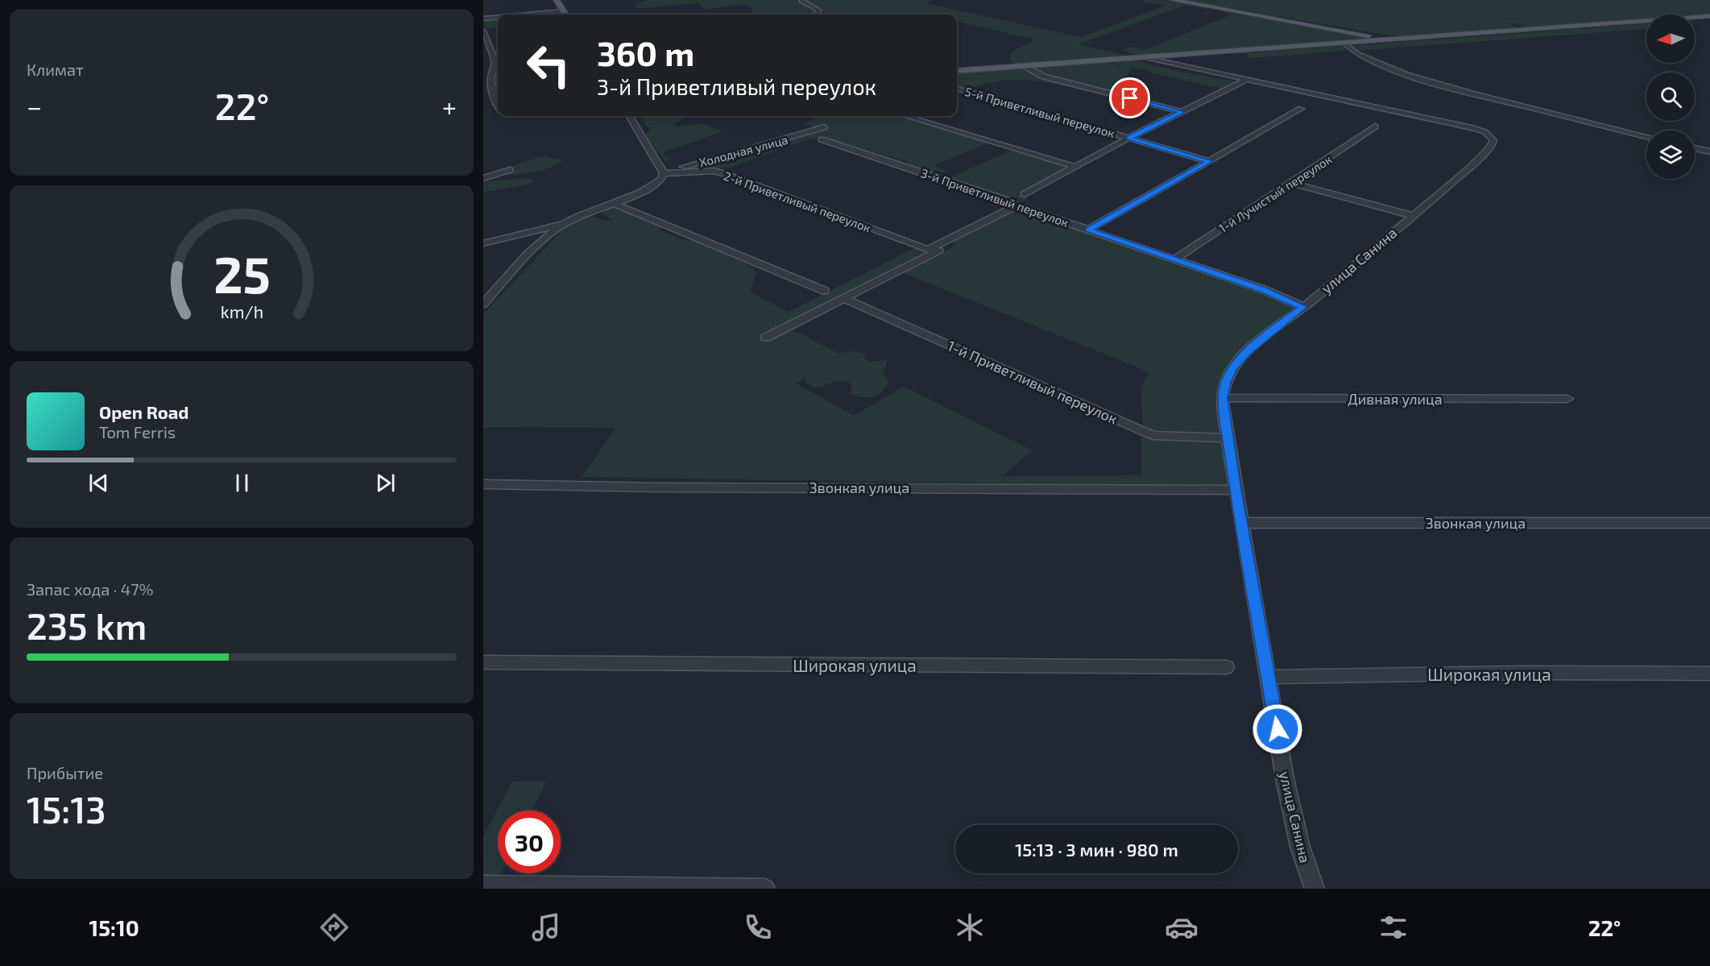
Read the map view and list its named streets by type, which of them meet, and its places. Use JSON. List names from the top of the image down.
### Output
{
  "streets": {
    "street": [
      "5-й Приветливый переулок",
      "Холодная улица",
      "1-й Лучистый переулок",
      "3-й Приветливый переулок",
      "2-й Приветливый переулок",
      "улица Санина",
      "1-й Приветливый переулок",
      "Дивная улица",
      "Звонкая улица",
      "Широкая улица"
    ]
  },
  "crossings": [
    ["Холодная улица", "2-й Приветливый переулок"],
    ["1-й Лучистый переулок", "3-й Приветливый переулок"],
    ["3-й Приветливый переулок", "2-й Приветливый переулок"],
    ["3-й Приветливый переулок", "улица Санина"],
    ["улица Санина", "1-й Приветливый переулок"],
    ["улица Санина", "Дивная улица"],
    ["улица Санина", "Звонкая улица"],
    ["улица Санина", "Широкая улица"]
  ],
  "north": "left",
  "page": {
    "tile": [
      "Климат",
      ["Запас хода · 47%", "235 km"],
      ["Прибытие", "15:13"]
    ],
    "turn": ["360 m", "3-й Приветливый переулок"],
    "heat": ["−", "22°", "+"],
    "song": ["Open Road", "Tom Ferris"],
    "limit": "30",
    "trip": "15:13 · 3 мин · 980 m",
    "tabs": ["15:10", "22°"],
    "gauge": ["25", "km/h"]
  }
}
